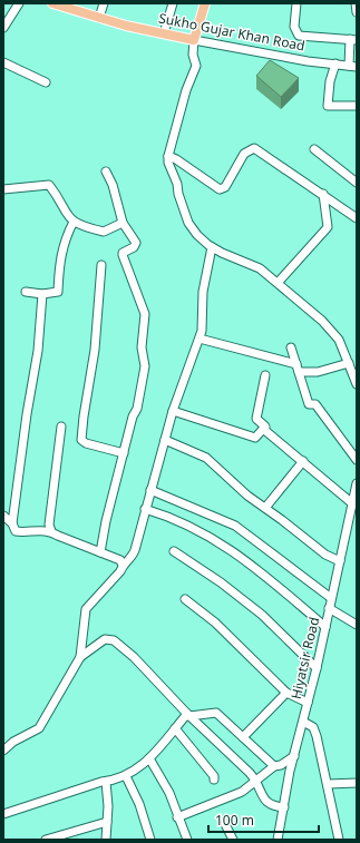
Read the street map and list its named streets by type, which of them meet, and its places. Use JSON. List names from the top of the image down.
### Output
{
  "streets": {
    "main road": ["Sukho Gujar Khan Road"],
    "street": ["Hiyatsir Road"]
  },
  "scale_bar": "100 m"
}
